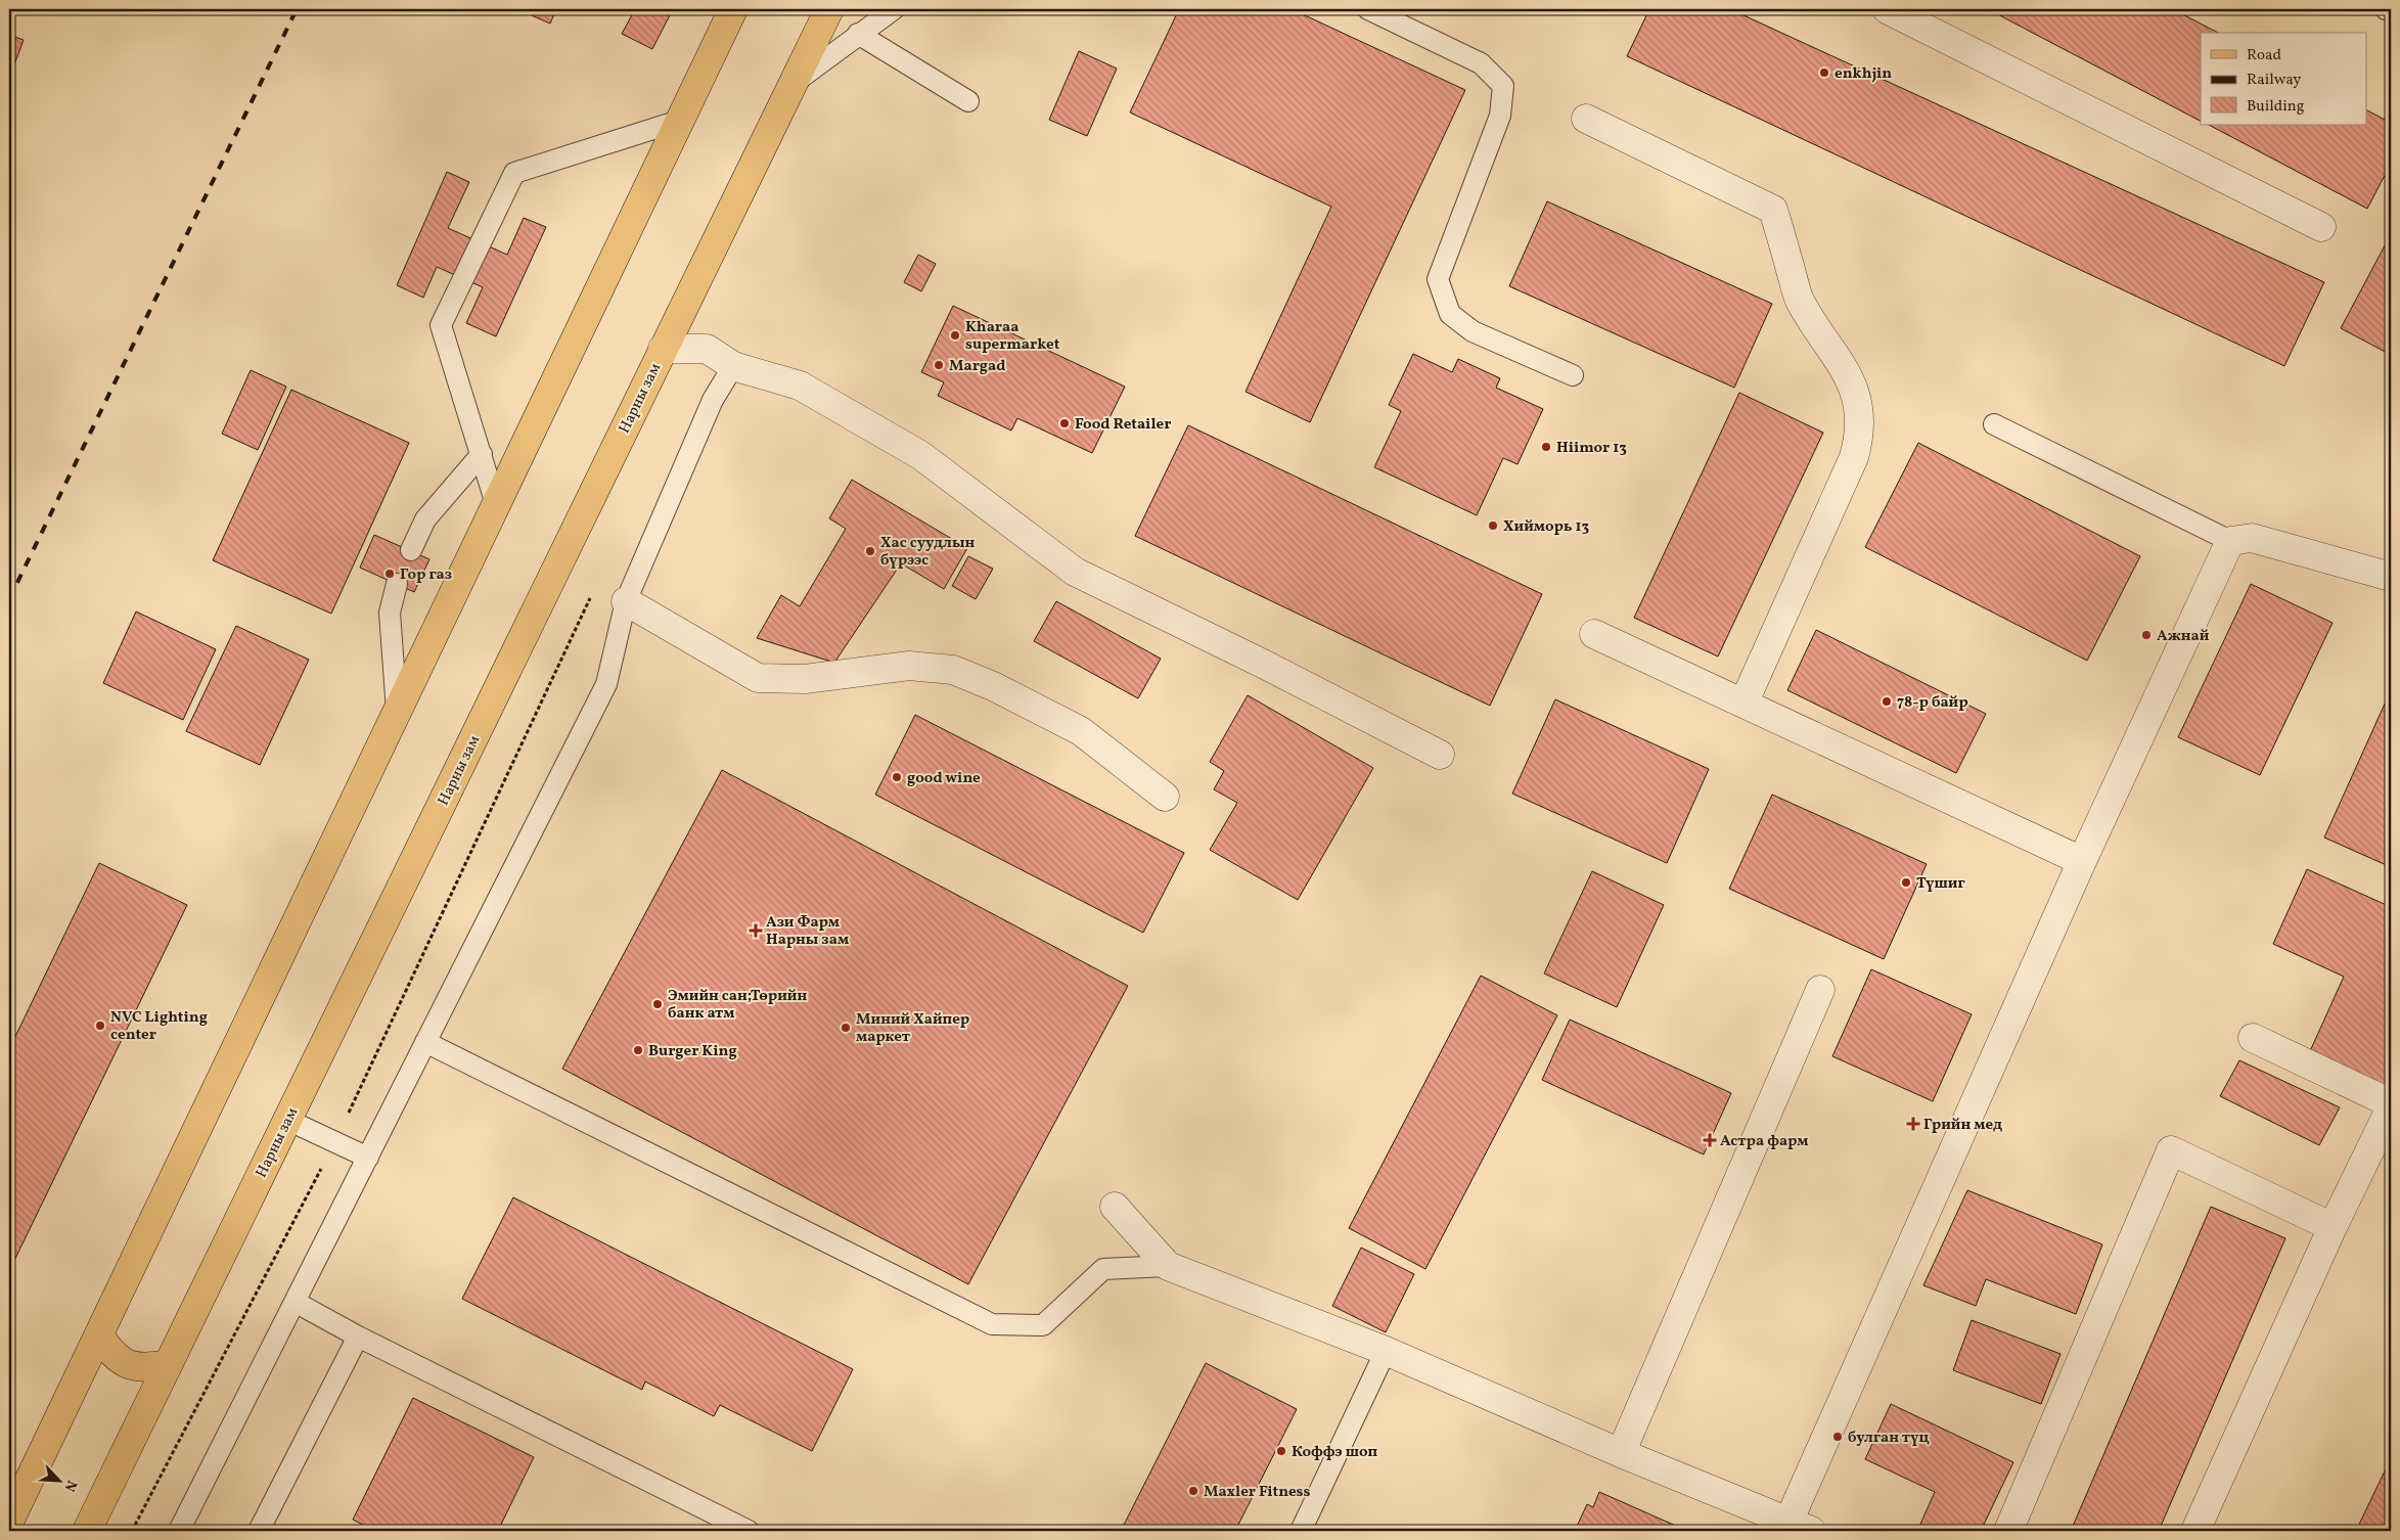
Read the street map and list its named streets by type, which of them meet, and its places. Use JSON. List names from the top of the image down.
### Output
{
  "streets": {
    "main road": ["Нарны зам"]
  },
  "places": {
    "other": [
      "enkhjin",
      "Kharaa supermarket",
      "Margad",
      "Food Retailer",
      "Hiimor 13",
      "Хийморь 13",
      "Хас суудлын бүрээс",
      "Гор газ",
      "Ажнай",
      "78-р байр",
      "good wine",
      "Түшиг",
      "Эмийн сан;Төрийн банк атм",
      "NVC Lighting center",
      "Миний Хайпер маркет",
      "Burger King",
      "булган түц",
      "Коффэ шоп",
      "Maxler Fitness"
    ],
    "health": ["Ази Фарм Нарны зам", "Грийн мед", "Астра фарм"]
  },
  "legend": ["Road", "Railway", "Building"],
  "north": "bottom right"
}
